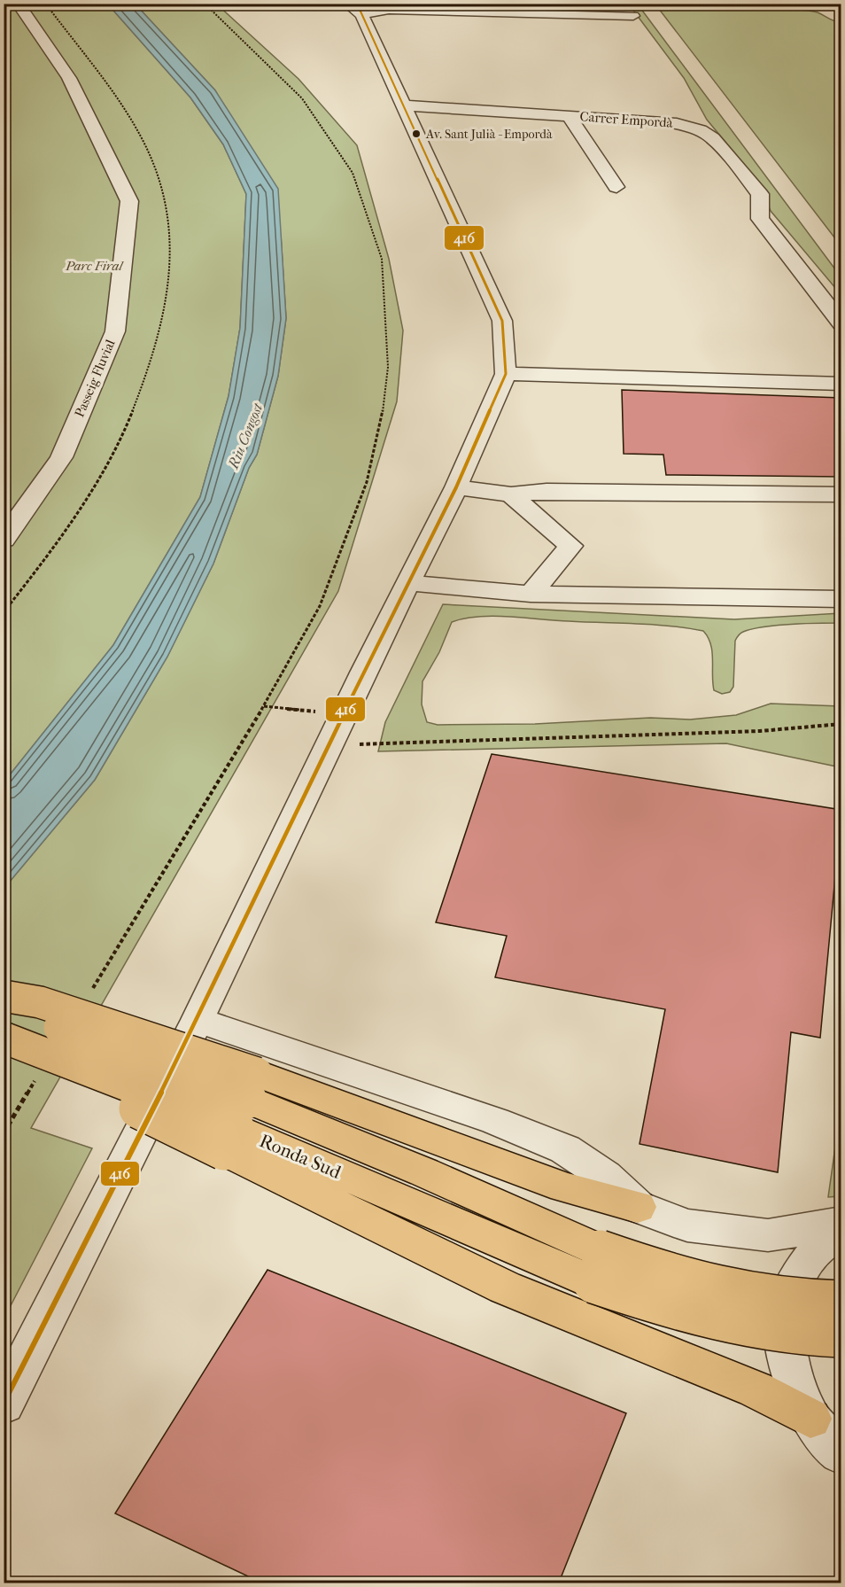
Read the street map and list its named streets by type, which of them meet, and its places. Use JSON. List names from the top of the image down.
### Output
{
  "streets": {
    "highway": ["Ronda Sud"],
    "street": ["Carrer Empordà", "Passeig Fluvial"]
  },
  "water": ["Riu Congost"],
  "parks": ["Parc Firal"],
  "places": ["Av. Sant Julià - Empordà"],
  "lines": ["transit line 416"]
}
